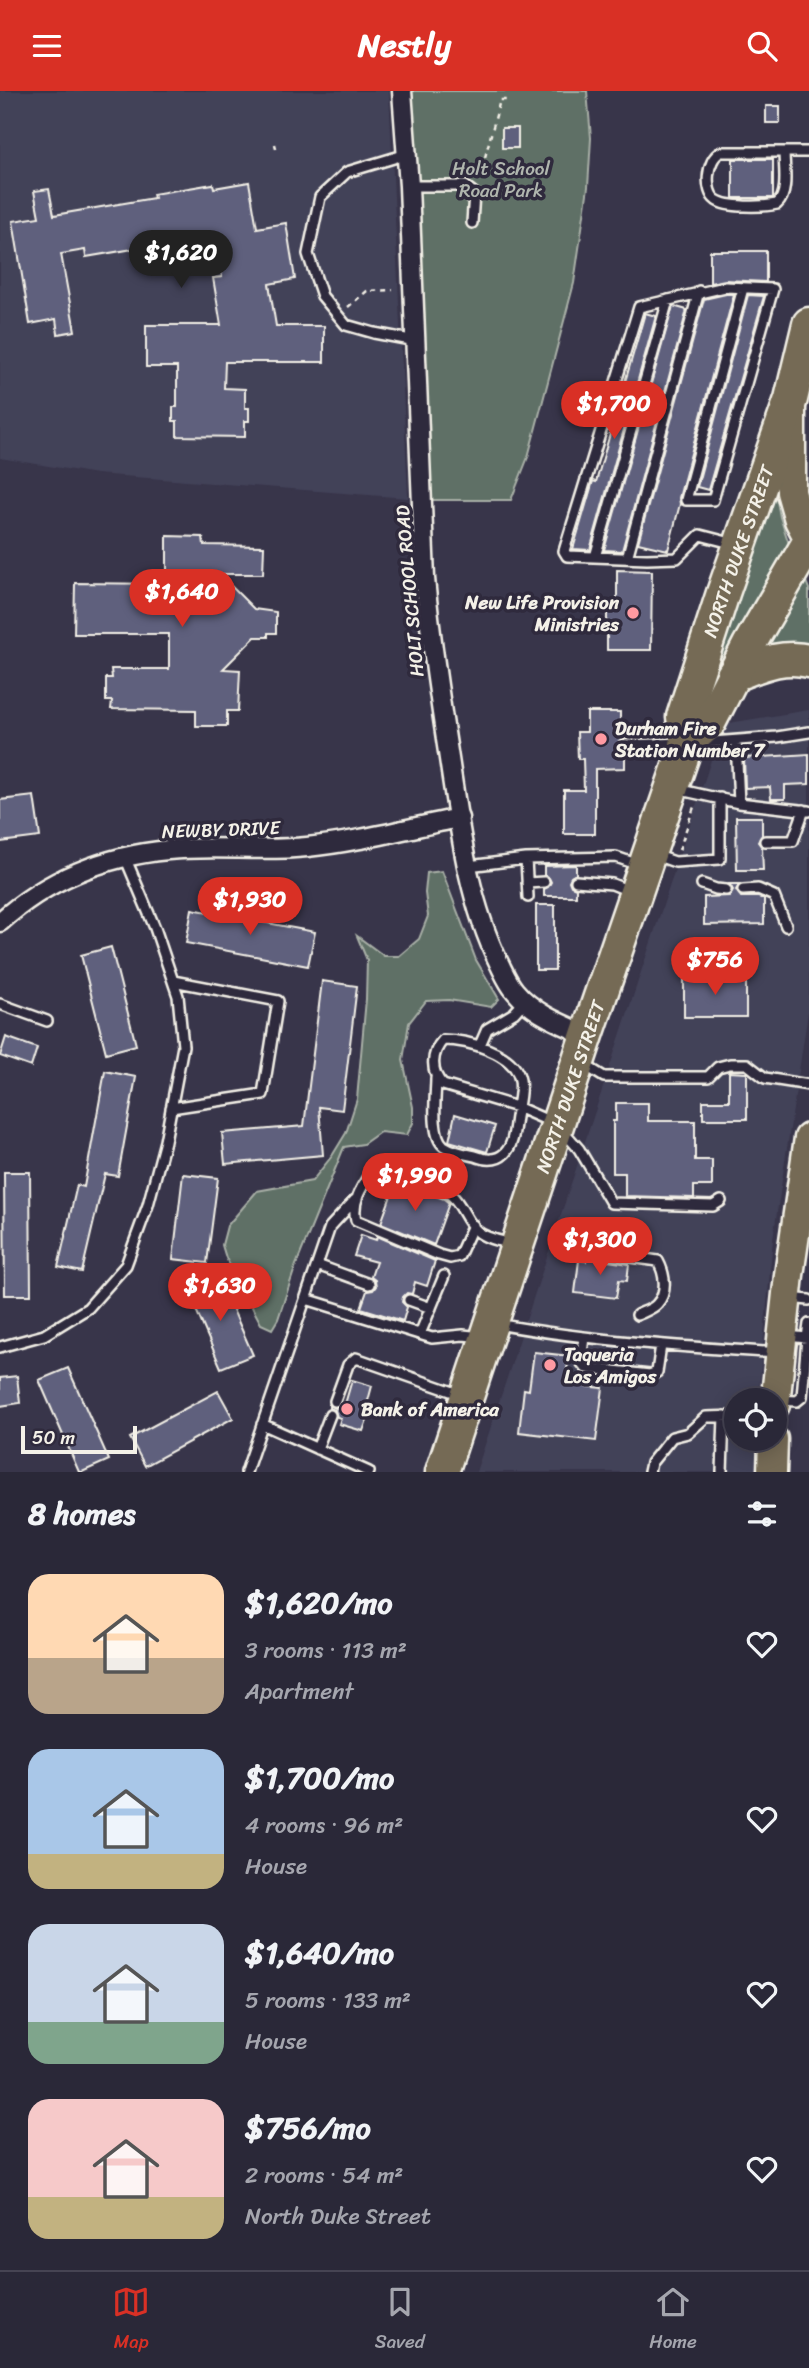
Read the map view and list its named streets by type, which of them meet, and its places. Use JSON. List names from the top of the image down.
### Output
{
  "streets": {
    "highway": ["NORTH DUKE STREET"],
    "street": ["HOLT SCHOOL ROAD", "NEWBY DRIVE"]
  },
  "crossings": [
    ["NORTH DUKE STREET", "HOLT SCHOOL ROAD"],
    ["HOLT SCHOOL ROAD", "NEWBY DRIVE"]
  ],
  "parks": ["Holt School Road Park"],
  "places": [
    "New Life Provision Ministries",
    "Durham Fire Station Number 7",
    "Taqueria Los Amigos",
    "Bank of America"
  ],
  "scale_bar": "50 m",
  "page": {
    "header": "Nestly",
    "price": [
      "$1,620",
      "$1,700",
      "$1,640",
      "$1,930",
      "$756",
      "$1,990",
      "$1,300",
      "$1,630"
    ],
    "scale": "50 m",
    "heading": "8 homes",
    "list": [
      {
        "name": "$1,620/mo",
        "note": "3 rooms · 113 m² · Apartment"
      },
      {
        "name": "$1,700/mo",
        "note": "4 rooms · 96 m² · House"
      },
      {
        "name": "$1,640/mo",
        "note": "5 rooms · 133 m² · House"
      },
      {
        "name": "$756/mo",
        "note": "2 rooms · 54 m² · North Duke Street"
      }
    ],
    "tabs": ["Map", "Saved", "Home"]
  }
}
